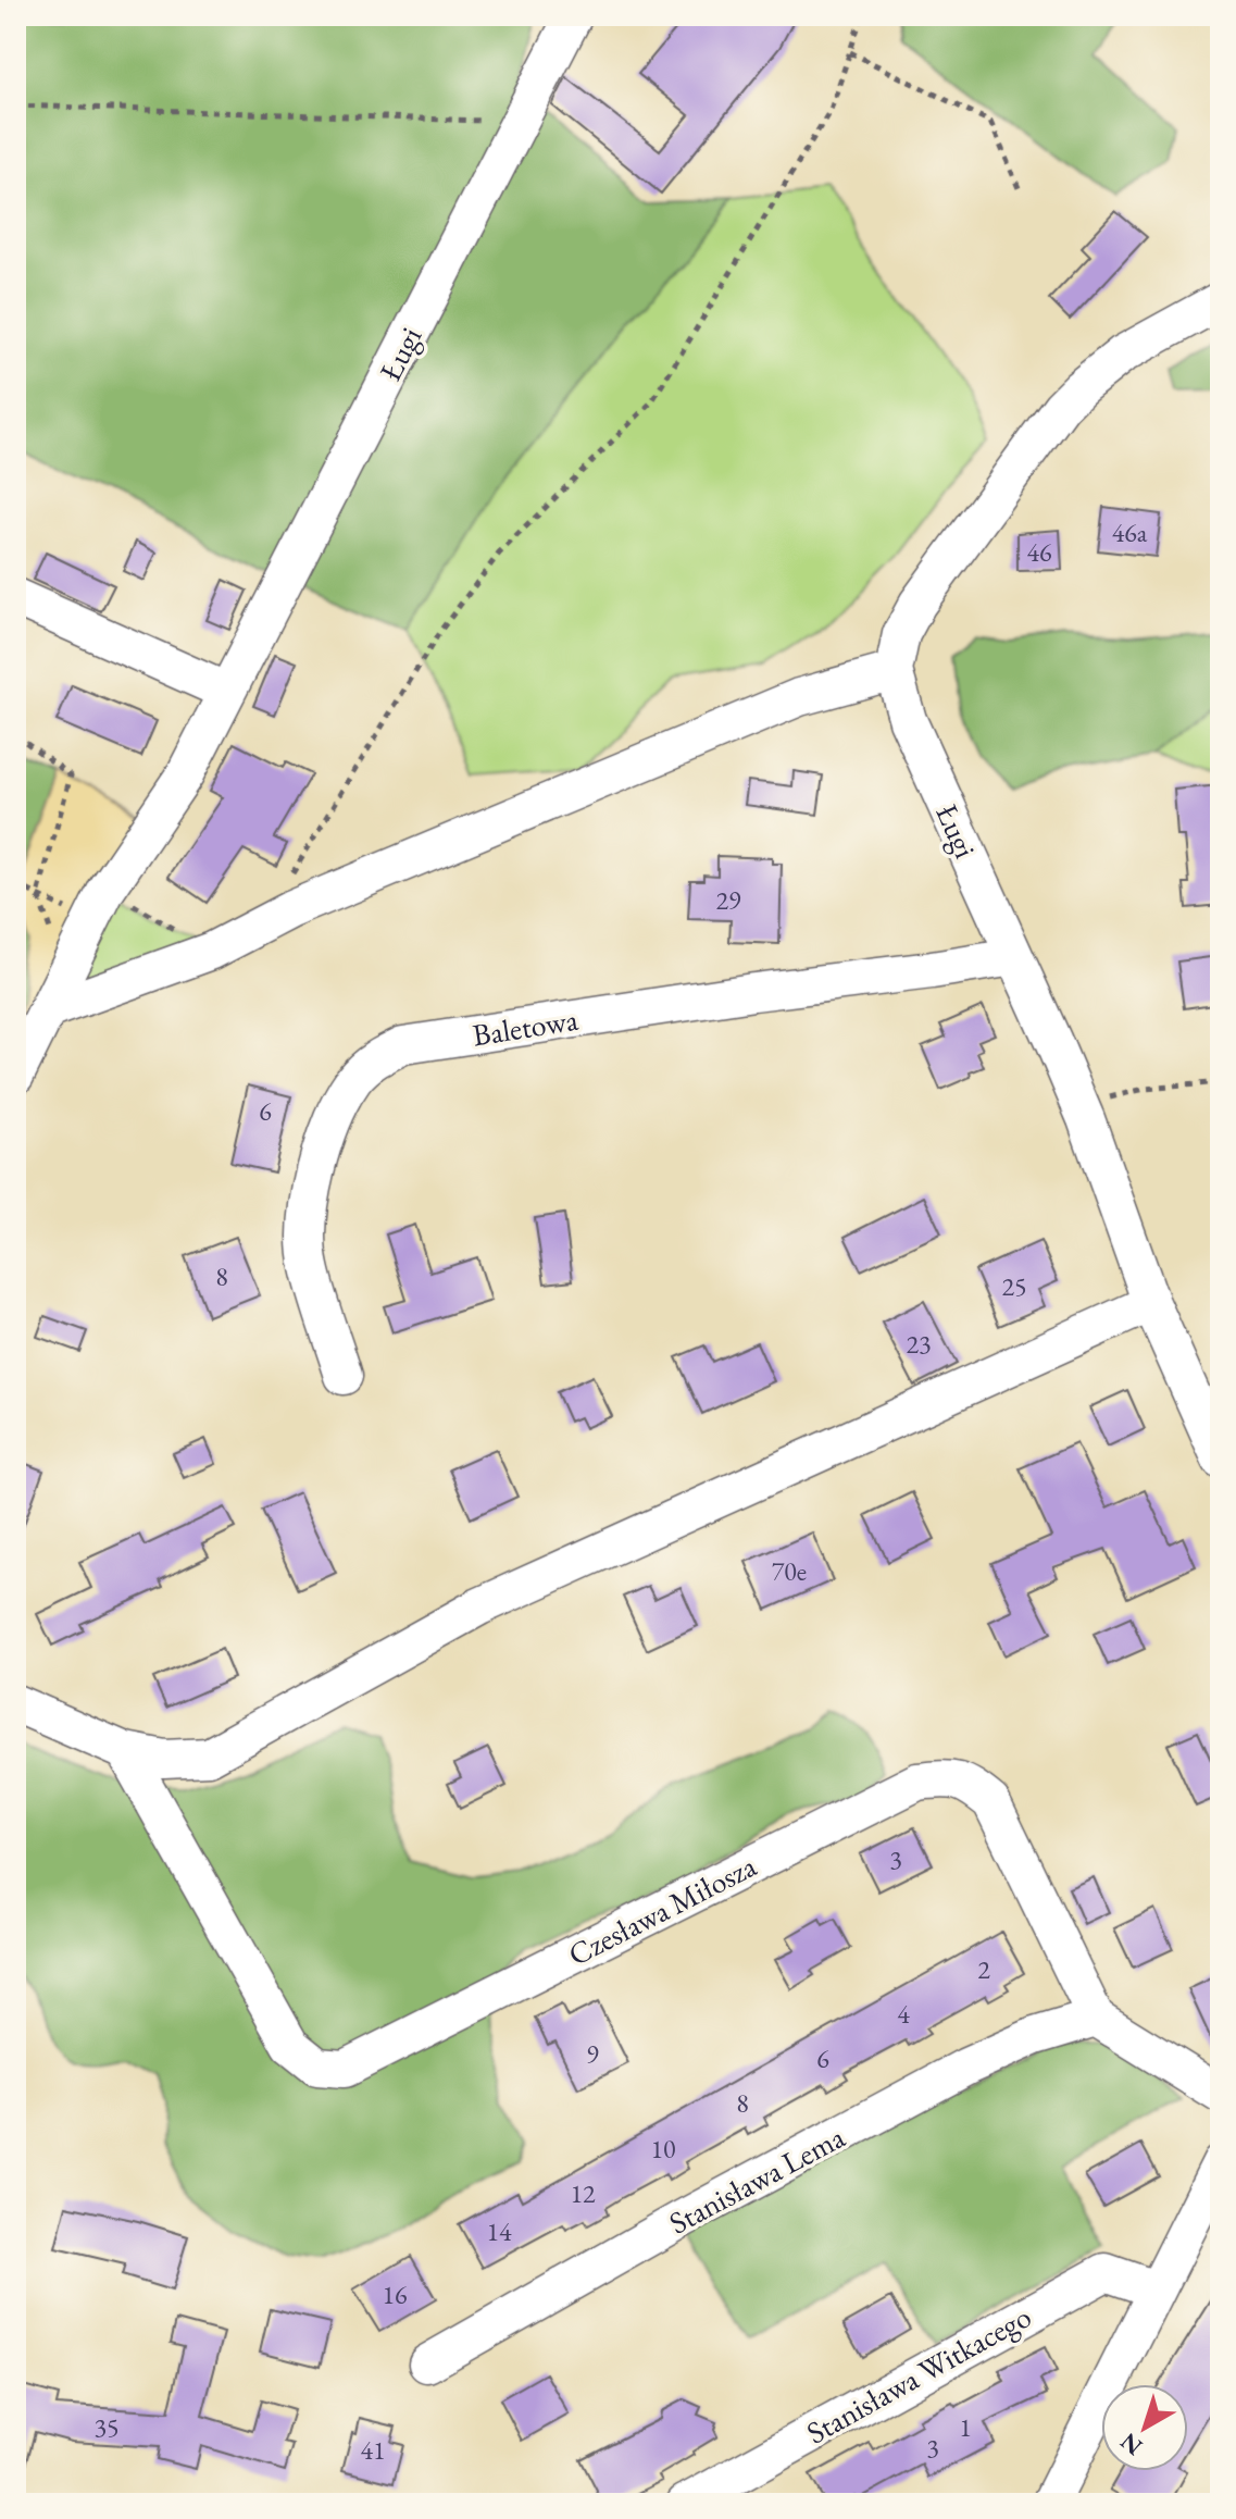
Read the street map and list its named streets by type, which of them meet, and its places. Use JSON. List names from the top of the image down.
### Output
{
  "streets": {
    "street": [
      "Ługi",
      "Baletowa",
      "Czesława Miłosza",
      "Stanisława Lema",
      "Stanisława Witkacego"
    ]
  },
  "crossings": [
    ["Ługi", "Baletowa"],
    ["Czesława Miłosza", "Stanisława Lema"]
  ],
  "house_numbers": [
    "46a",
    "46",
    "29",
    "6",
    "8",
    "25",
    "23",
    "70e",
    "3",
    "2",
    "4",
    "9",
    "6",
    "8",
    "10",
    "12",
    "14",
    "16",
    "35",
    "1",
    "3",
    "41"
  ],
  "north": "bottom left"
}
